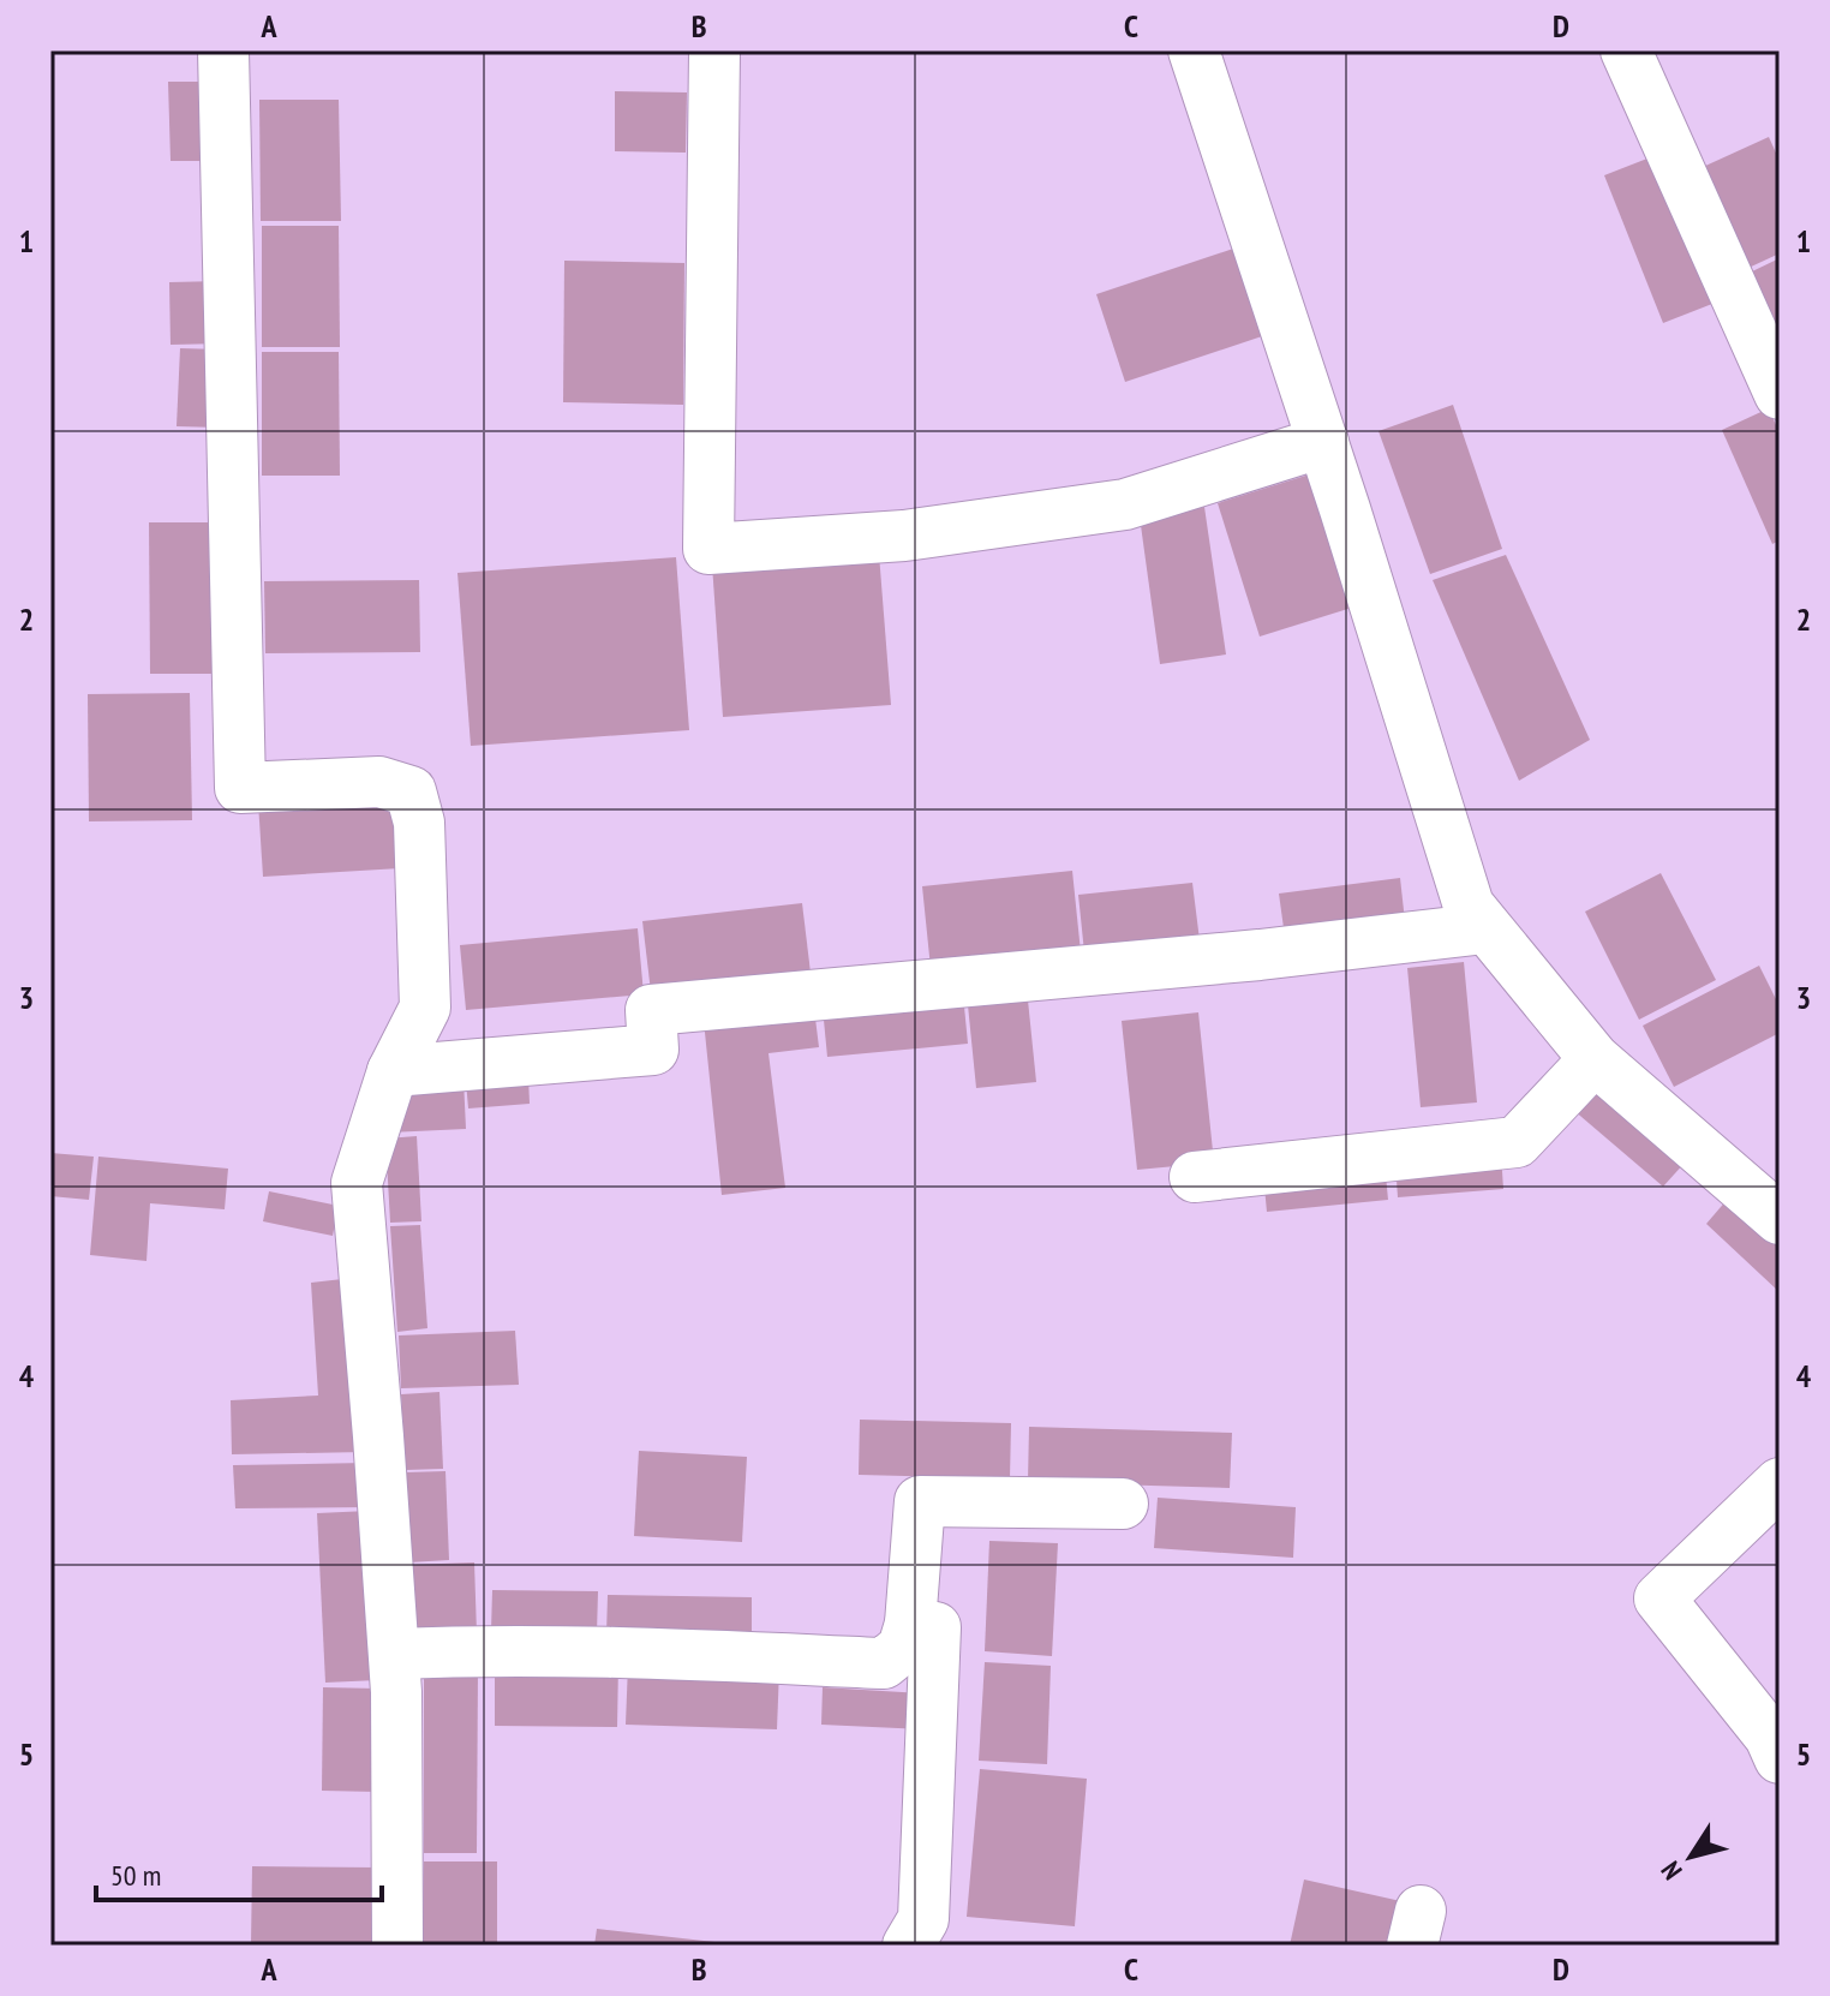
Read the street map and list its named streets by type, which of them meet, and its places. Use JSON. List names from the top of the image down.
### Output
{
  "scale_bar": "50 m",
  "north": "bottom left",
  "grid": {
    "columns": [
      "A",
      "B",
      "C",
      "D"
    ],
    "rows": [
      "1",
      "2",
      "3",
      "4",
      "5"
    ]
  }
}
